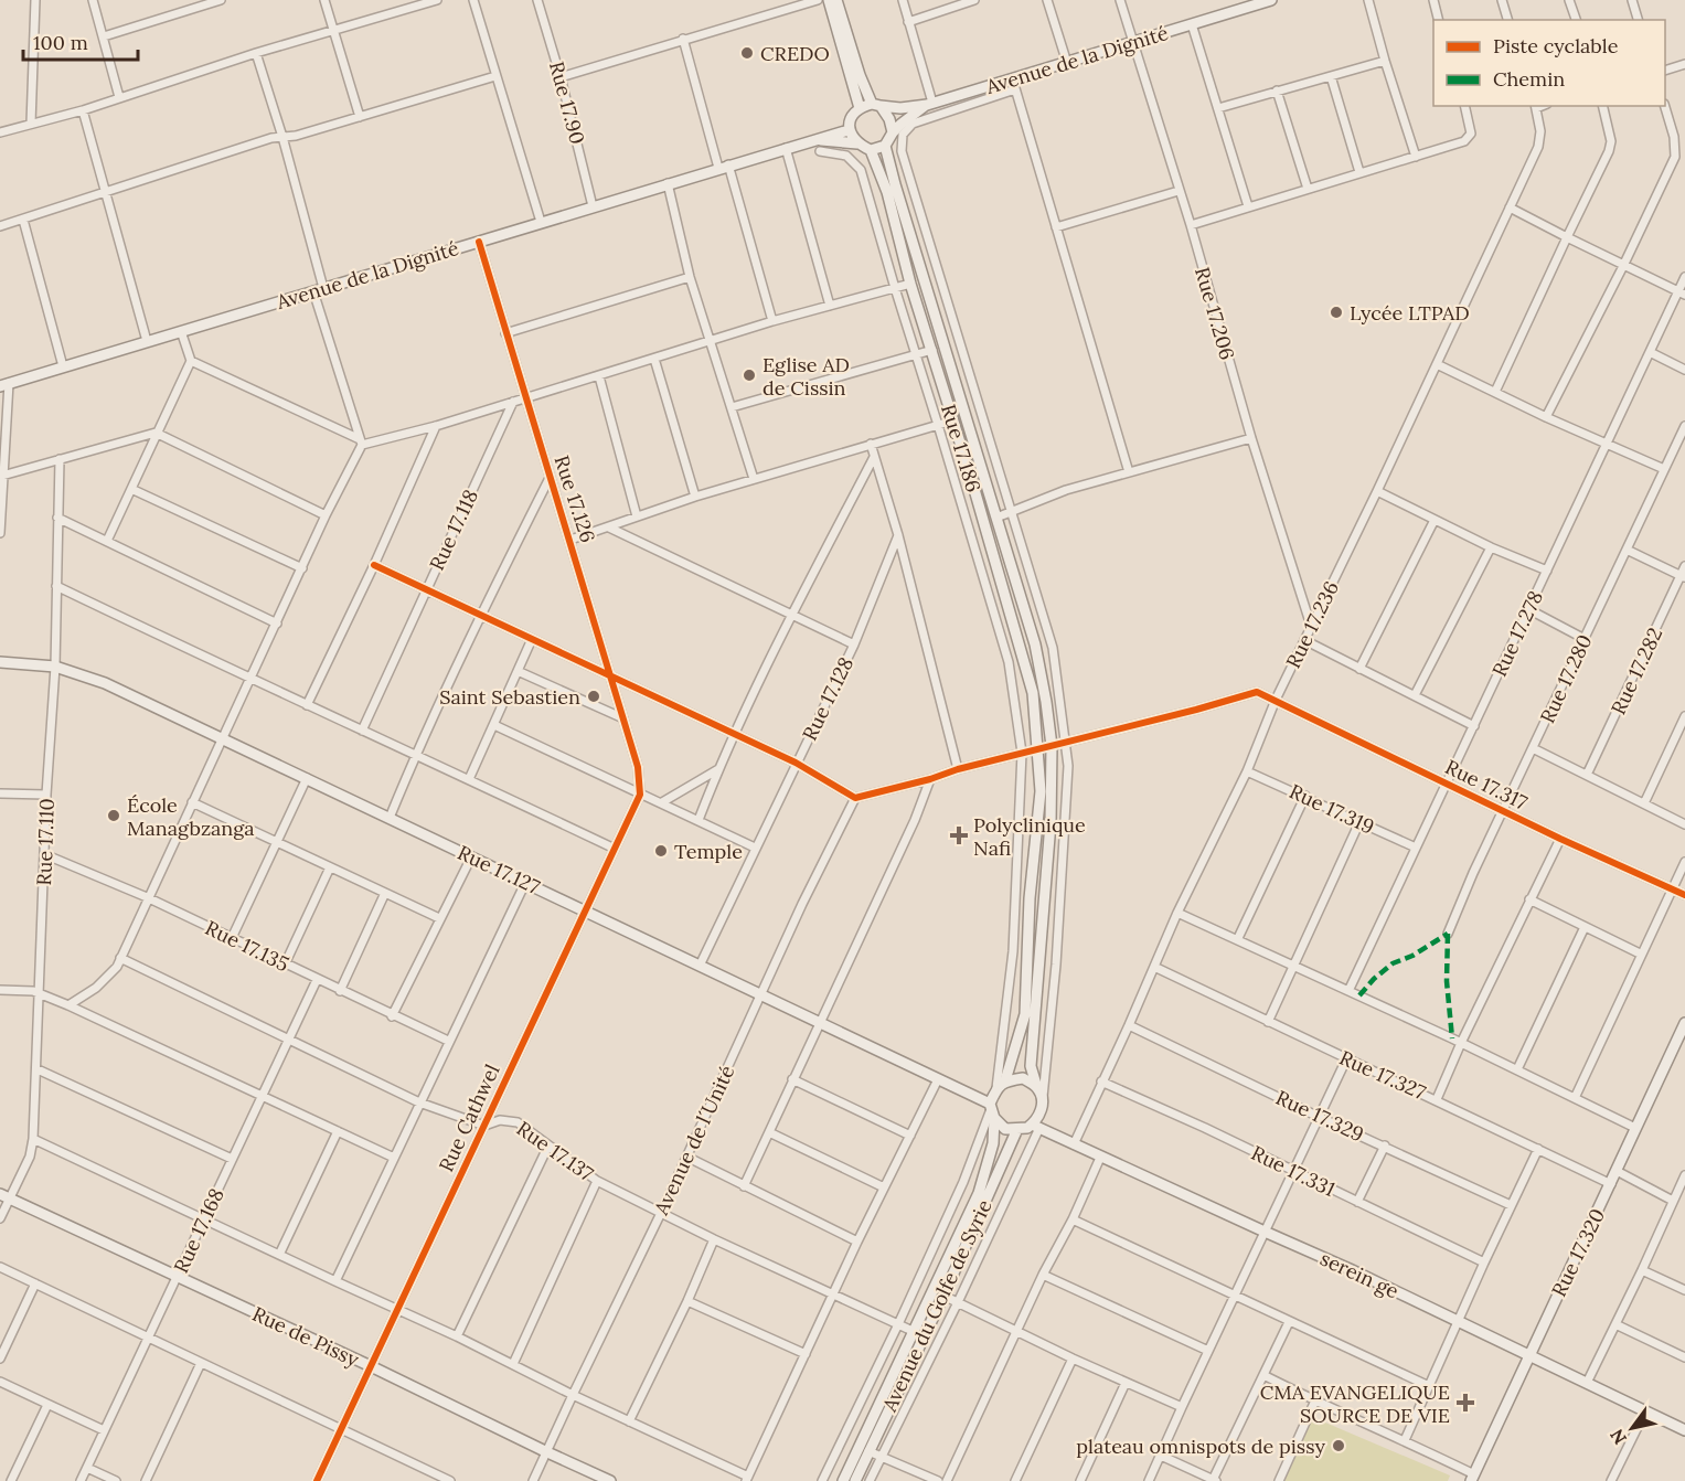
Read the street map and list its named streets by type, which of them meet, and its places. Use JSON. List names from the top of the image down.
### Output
{
  "streets": {
    "street": [
      "Avenue de la Dignité",
      "Rue 17.90",
      "Rue 17.206",
      "Rue 17.186",
      "Rue 17.126",
      "Rue 17.118",
      "Rue 17.236",
      "Rue 17.278",
      "Rue 17.282",
      "Rue 17.280",
      "Rue 17.128",
      "Rue 17.317",
      "Rue 17.319",
      "Rue 17.110",
      "Rue 17.127",
      "Rue 17.135",
      "Rue 17.327",
      "Rue 17.329",
      "Rue Cathwel",
      "Avenue de l´Unité",
      "Rue 17.137",
      "Rue 17.331",
      "Rue 17.168",
      "Rue 17.320",
      "serein ge",
      "Avenue du Golfe de Syrie",
      "Rue de Pissy"
    ]
  },
  "crossings": [
    ["Avenue de la Dignité", "Rue 17.90"],
    ["Avenue de la Dignité", "Rue 17.206"],
    ["Avenue de la Dignité", "Rue 17.186"],
    ["Avenue de la Dignité", "Rue 17.126"],
    ["Rue 17.206", "Rue 17.236"],
    ["Rue 17.186", "Rue 17.317"],
    ["Rue 17.186", "Rue 17.127"],
    ["Rue 17.186", "serein ge"],
    ["Rue 17.186", "Avenue du Golfe de Syrie"],
    ["Rue 17.126", "Rue Cathwel"],
    ["Rue 17.236", "Rue 17.317"],
    ["Rue 17.236", "Rue 17.319"],
    ["Rue 17.236", "Rue 17.327"],
    ["Rue 17.236", "Rue 17.329"],
    ["Rue 17.236", "Rue 17.331"],
    ["Rue 17.236", "serein ge"],
    ["Rue 17.278", "Rue 17.317"],
    ["Rue 17.278", "Rue 17.319"],
    ["Rue 17.280", "Rue 17.317"],
    ["Rue 17.128", "Rue 17.127"],
    ["Rue 17.317", "Avenue de l´Unité"],
    ["Rue 17.110", "Rue 17.127"],
    ["Rue 17.110", "Rue 17.135"],
    ["Rue 17.110", "Rue de Pissy"],
    ["Rue 17.127", "Rue Cathwel"],
    ["Rue 17.127", "Avenue de l´Unité"],
    ["Rue 17.127", "serein ge"],
    ["Rue 17.127", "Avenue du Golfe de Syrie"],
    ["Rue 17.135", "Rue 17.168"],
    ["Rue 17.327", "Rue 17.320"],
    ["Rue Cathwel", "Rue 17.137"],
    ["Rue Cathwel", "Rue de Pissy"],
    ["Avenue de l´Unité", "Rue 17.137"],
    ["Avenue de l´Unité", "Rue de Pissy"],
    ["Rue 17.137", "Rue 17.168"],
    ["Rue 17.168", "Rue de Pissy"],
    ["Rue 17.320", "serein ge"],
    ["serein ge", "Avenue du Golfe de Syrie"]
  ],
  "places": {
    "other": [
      "CREDO",
      "Lycée LTPAD",
      "Eglise AD de Cissin",
      "Saint Sebastien",
      "École Managbzanga",
      "Temple",
      "plateau omnispots de pissy"
    ],
    "health": ["Polyclinique Nafi", "CMA EVANGELIQUE SOURCE DE VIE"]
  },
  "legend": ["Piste cyclable", "Chemin"],
  "scale_bar": "100 m",
  "north": "bottom left"
}
